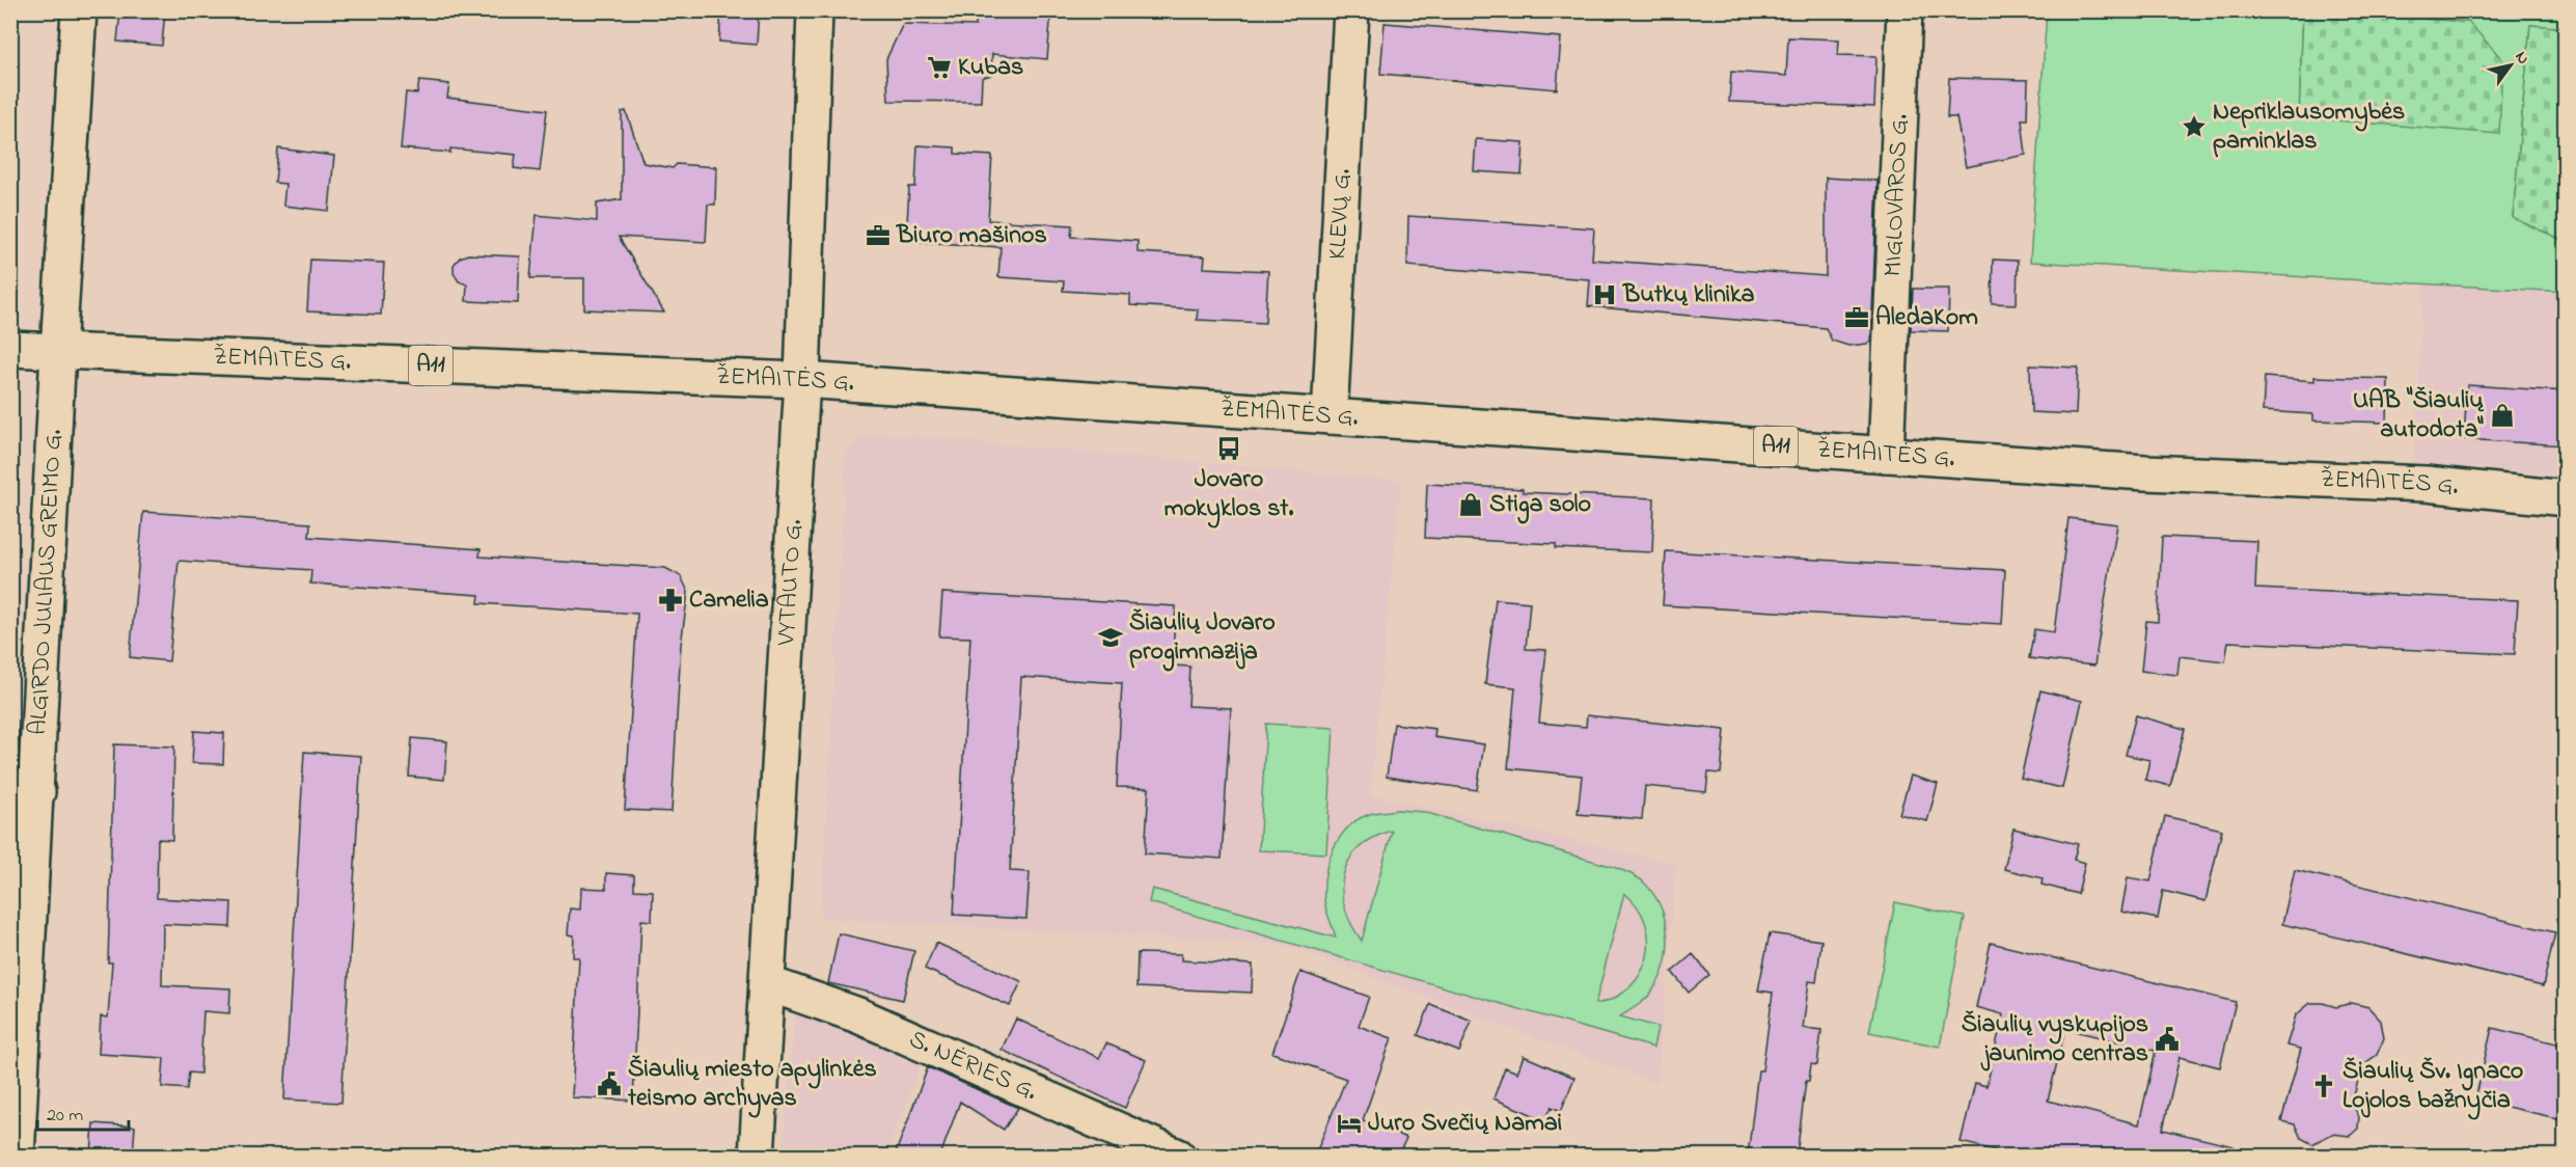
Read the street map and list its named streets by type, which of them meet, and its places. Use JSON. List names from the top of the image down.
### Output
{
  "streets": {
    "main road": [
      "MIGLOVAROS G.",
      "KLEVŲ G.",
      "ŽEMAITĖS G.",
      "A11",
      "ALGIRDO JULIAUS GREIMO G.",
      "VYTAUTO G.",
      "S. NĖRIES G."
    ]
  },
  "crossings": [
    ["MIGLOVAROS G.", "ŽEMAITĖS G."],
    ["KLEVŲ G.", "ŽEMAITĖS G."],
    ["ŽEMAITĖS G.", "ALGIRDO JULIAUS GREIMO G."],
    ["ŽEMAITĖS G.", "VYTAUTO G."],
    ["VYTAUTO G.", "S. NĖRIES G."]
  ],
  "places": {
    "supermarket": ["Kubas"],
    "place": ["Nepriklausomybės paminklas"],
    "office": ["Biuro mašinos", "AledaKom"],
    "hospital": ["Butkų klinika"],
    "shop": ["UAB \"Šiaulių autodota\"", "Stiga solo"],
    "bus stop": ["Jovaro mokyklos st."],
    "pharmacy": ["Camelia"],
    "school or university": ["Šiaulių Jovaro progimnazija"],
    "public building": ["Šiaulių vyskupijos jaunimo centras", "Šiaulių miesto apylinkės teismo archyvas"],
    "church": ["Šiaulių Šv. Ignaco Lojolos bažnyčia"],
    "hotel": ["Juro Svečių Namai"]
  },
  "scale_bar": "20 m",
  "north": "top right"
}
